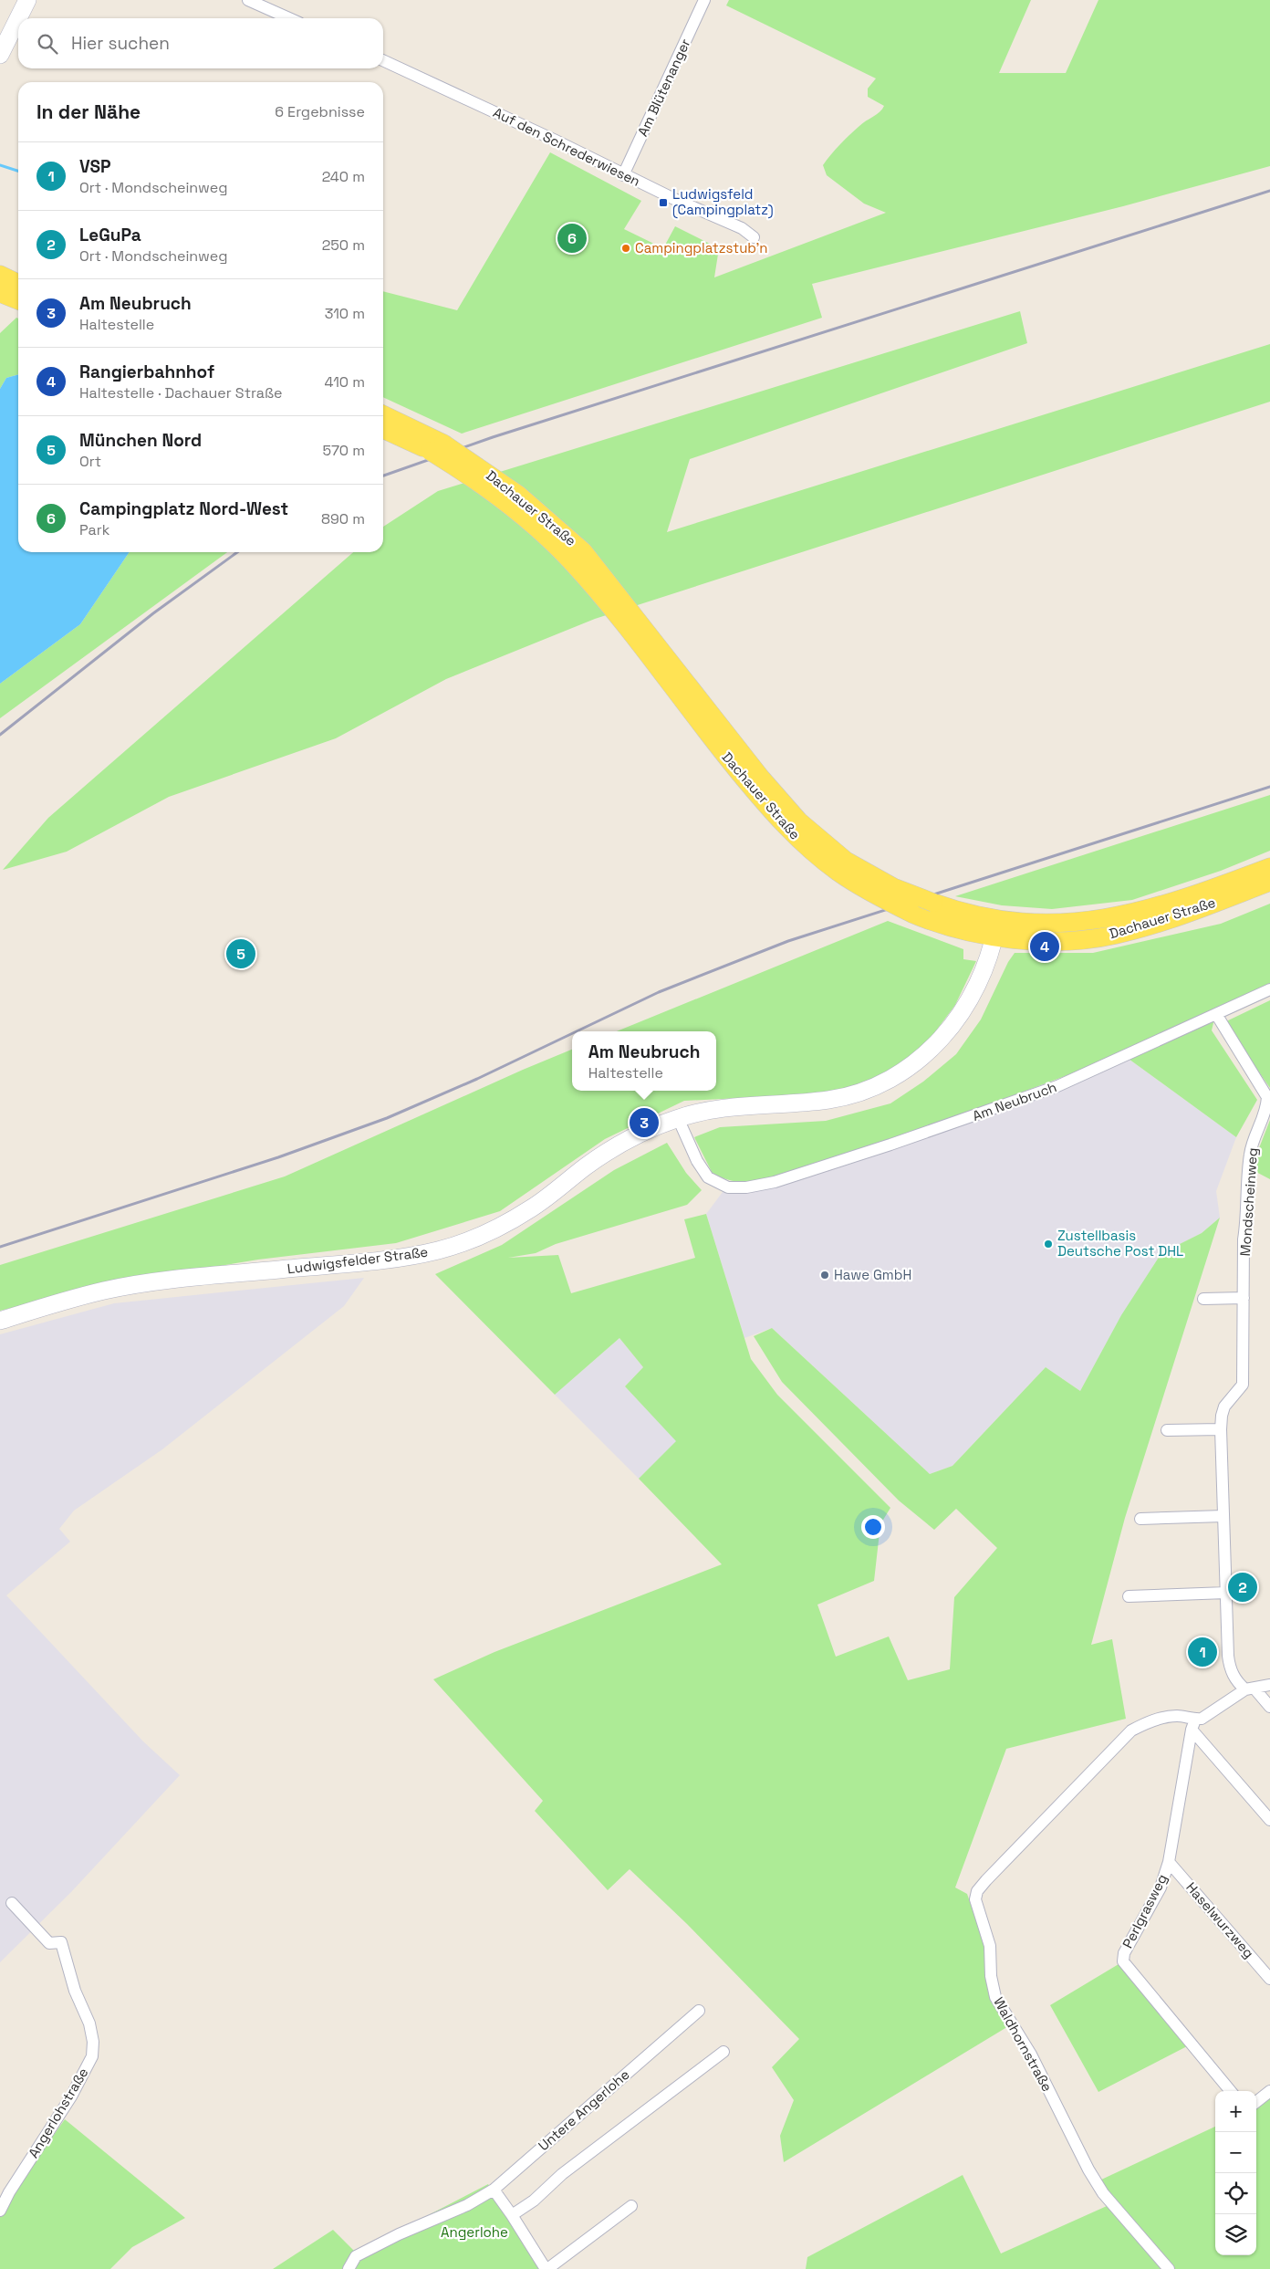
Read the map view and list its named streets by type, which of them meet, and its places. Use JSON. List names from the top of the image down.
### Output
{
  "streets": {
    "main road": ["Dachauer Straße"],
    "street": [
      "Am Blütenanger",
      "Auf den Schrederwiesen",
      "Am Neubruch",
      "Mondscheinweg",
      "Ludwigsfelder Straße",
      "Perlgrasweg",
      "Haselwurzweg",
      "Waldhornstraße",
      "Untere Angerlohe",
      "Angerlohstraße"
    ]
  },
  "crossings": [
    ["Am Blütenanger", "Auf den Schrederwiesen"],
    ["Dachauer Straße", "Ludwigsfelder Straße"],
    ["Am Neubruch", "Mondscheinweg"],
    ["Am Neubruch", "Ludwigsfelder Straße"],
    ["Perlgrasweg", "Haselwurzweg"],
    ["Perlgrasweg", "Waldhornstraße"]
  ],
  "parks": ["Angerlohe"],
  "places": {
    "transit": ["Ludwigsfeld (Campingplatz)"],
    "other": ["Campingplatzstub'n", "Zustellbasis Deutsche Post DHL", "Hawe GmbH"]
  },
  "page": {
    "search": "Hier suchen",
    "heading": ["In der Nähe", "6 Ergebnisse"],
    "list": [
      {
        "mark": "1",
        "name": "VSP",
        "note": "Ort · Mondscheinweg",
        "value": "240 m"
      },
      {
        "mark": "2",
        "name": "LeGuPa",
        "note": "Ort · Mondscheinweg",
        "value": "250 m"
      },
      {
        "mark": "3",
        "name": "Am Neubruch",
        "note": "Haltestelle",
        "value": "310 m"
      },
      {
        "mark": "4",
        "name": "Rangierbahnhof",
        "note": "Haltestelle · Dachauer Straße",
        "value": "410 m"
      },
      {
        "mark": "5",
        "name": "München Nord",
        "note": "Ort",
        "value": "570 m"
      },
      {
        "mark": "6",
        "name": "Campingplatz Nord-West",
        "note": "Park",
        "value": "890 m"
      }
    ],
    "pins": [
      "6",
      "4",
      "5",
      "3",
      "2",
      "1"
    ],
    "popup": ["Am Neubruch", "Haltestelle"],
    "map_buttons": ["+", "−"]
  }
}
